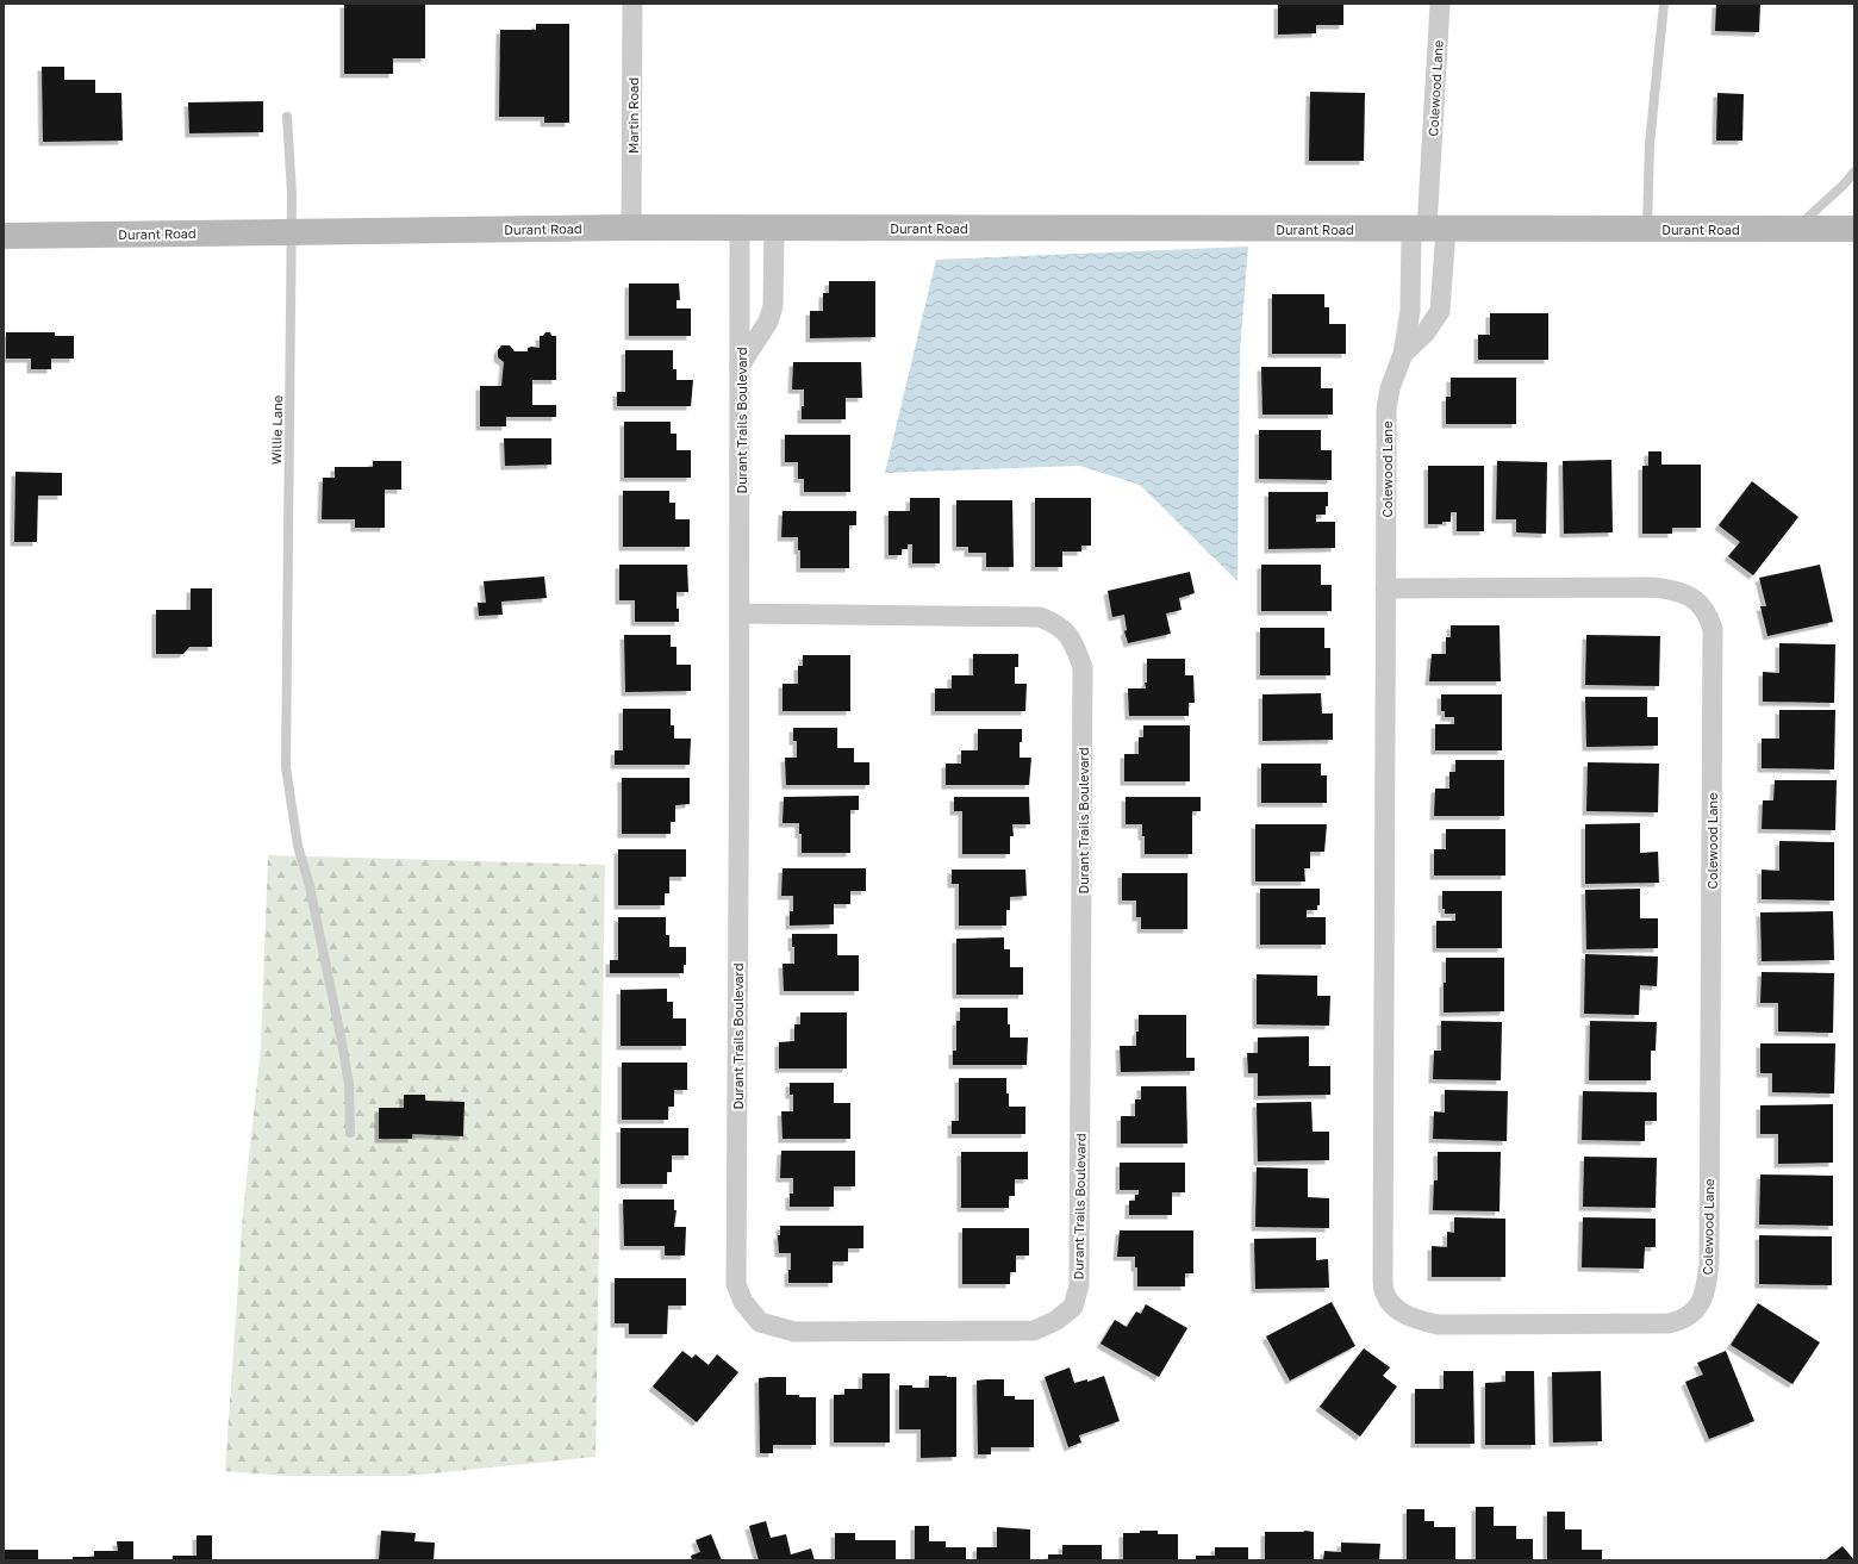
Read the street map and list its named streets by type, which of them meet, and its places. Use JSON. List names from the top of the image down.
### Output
{
  "streets": {
    "street": [
      "Colewood Lane",
      "Martin Road",
      "Durant Road",
      "Durant Trails Boulevard"
    ],
    "lane": ["Willie Lane"]
  },
  "crossings": [
    ["Colewood Lane", "Durant Road"],
    ["Martin Road", "Durant Road"],
    ["Durant Road", "Durant Trails Boulevard"],
    ["Durant Road", "Willie Lane"]
  ]
}
